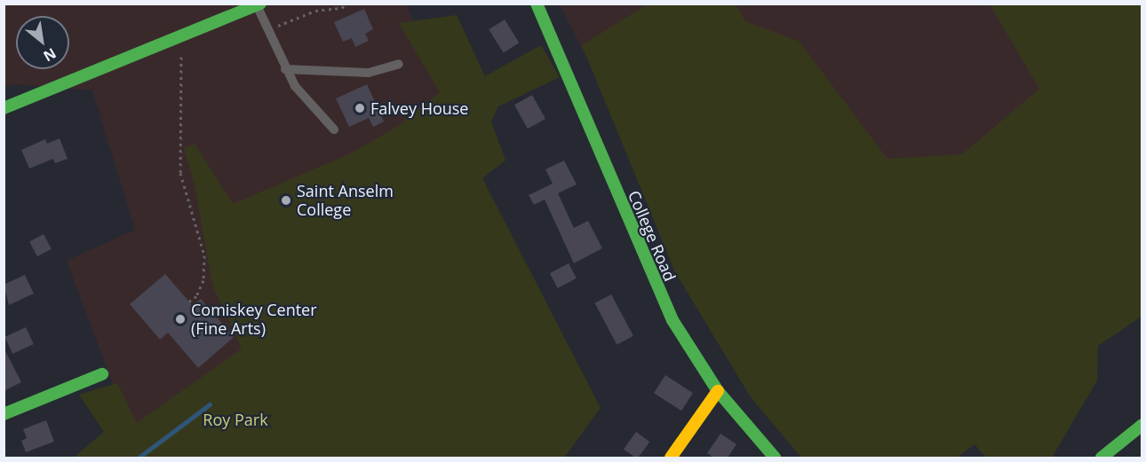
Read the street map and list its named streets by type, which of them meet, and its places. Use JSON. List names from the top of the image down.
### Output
{
  "streets": {
    "street": ["College Road"]
  },
  "parks": ["Roy Park"],
  "places": ["Falvey House", "Saint Anselm College", "Comiskey Center (Fine Arts)"],
  "north": "bottom right"
}
